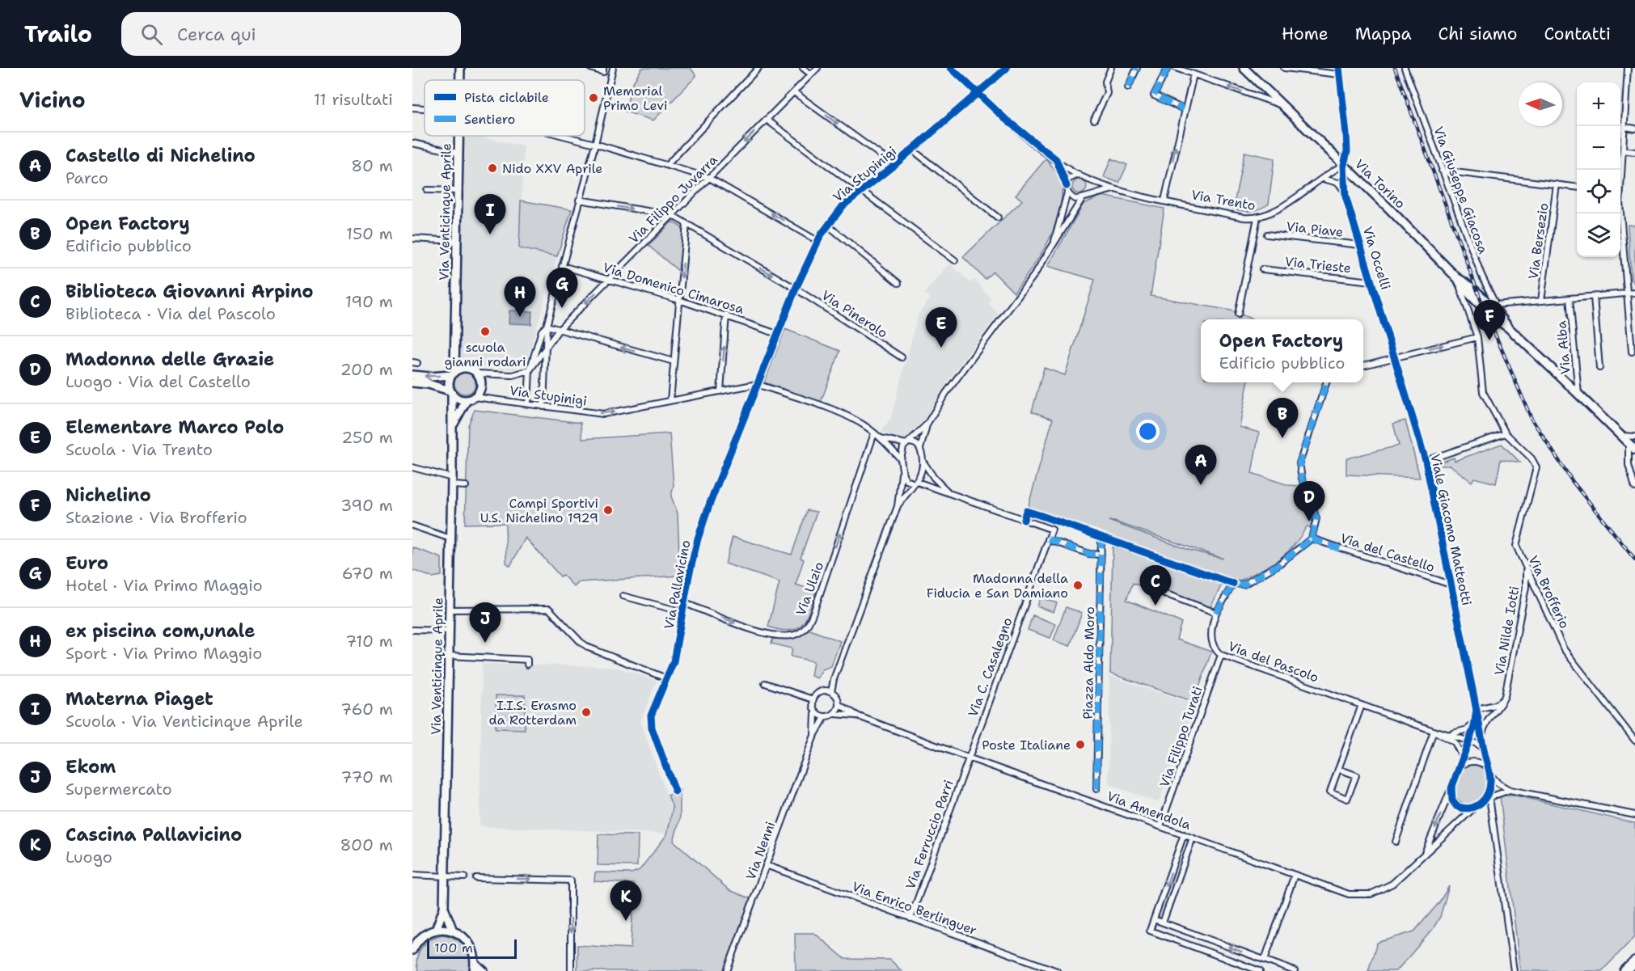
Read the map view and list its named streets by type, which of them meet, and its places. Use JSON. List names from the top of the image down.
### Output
{
  "streets": {
    "street": [
      "Via Stupinigi",
      "Via Torino",
      "Via Giuseppe Giacosa",
      "Via Filippo Juvarra",
      "Via Trento",
      "Via Venticinque Aprile",
      "Via Piave",
      "Via Bersezio",
      "Via Occelli",
      "Via Trieste",
      "Via Domenico Cimarosa",
      "Via Pinerolo",
      "Via Alba",
      "Viale Giacomo Matteotti",
      "Via del Castello",
      "Via Pallavicino",
      "Via Ulzio",
      "Via Brofferio",
      "Via Nilde Iotti",
      "Via del Pascolo",
      "Piazza Aldo Moro",
      "Via C. Casalegno",
      "Via Filippo Turati",
      "Via Amendola",
      "Via Ferruccio Parri",
      "Via Nenni",
      "Via Enrico Berlinguer"
    ]
  },
  "crossings": [
    ["Via Stupinigi", "Via Filippo Juvarra"],
    ["Via Stupinigi", "Via Venticinque Aprile"],
    ["Via Stupinigi", "Via Domenico Cimarosa"],
    ["Via Stupinigi", "Via Pinerolo"],
    ["Via Stupinigi", "Via Pallavicino"],
    ["Via Torino", "Via Giuseppe Giacosa"],
    ["Via Torino", "Via Trento"],
    ["Via Torino", "Via Occelli"],
    ["Via Torino", "Via Alba"],
    ["Via Torino", "Via Brofferio"],
    ["Via Filippo Juvarra", "Via Domenico Cimarosa"],
    ["Via Filippo Juvarra", "Via Pinerolo"],
    ["Via Trento", "Via Occelli"],
    ["Via Piave", "Via Occelli"],
    ["Via Occelli", "Via Trieste"],
    ["Via Occelli", "Viale Giacomo Matteotti"],
    ["Viale Giacomo Matteotti", "Via del Castello"],
    ["Viale Giacomo Matteotti", "Via del Pascolo"],
    ["Viale Giacomo Matteotti", "Via Amendola"],
    ["Via del Castello", "Via del Pascolo"],
    ["Via Pallavicino", "Via Ulzio"],
    ["Via Brofferio", "Via Nilde Iotti"],
    ["Via del Pascolo", "Via Filippo Turati"],
    ["Via C. Casalegno", "Via Amendola"],
    ["Via C. Casalegno", "Via Ferruccio Parri"],
    ["Via Filippo Turati", "Via Amendola"],
    ["Via Amendola", "Via Ferruccio Parri"],
    ["Via Amendola", "Via Nenni"],
    ["Via Ferruccio Parri", "Via Enrico Berlinguer"],
    ["Via Nenni", "Via Enrico Berlinguer"]
  ],
  "one_way": ["Via Pinerolo"],
  "places": [
    "Memorial Primo Levi",
    "Nido XXV Aprile",
    "scuola gianni rodari",
    "Campi Sportivi U.S. Nichelino 1929",
    "Madonna della Fiducia e San Damiano",
    "I.I.S. Erasmo da Rotterdam",
    "Poste Italiane"
  ],
  "legend": ["Pista ciclabile", "Sentiero"],
  "scale_bar": "100 m",
  "north": "left",
  "page": {
    "header": "Trailo",
    "search": "Cerca qui",
    "nav": [
      "Home",
      "Mappa",
      "Chi siamo",
      "Contatti"
    ],
    "heading": ["Vicino", "11 risultati"],
    "map_buttons": ["+", "−"],
    "list": [
      {
        "mark": "A",
        "name": "Castello di Nichelino",
        "note": "Parco",
        "value": "80 m"
      },
      {
        "mark": "B",
        "name": "Open Factory",
        "note": "Edificio pubblico",
        "value": "150 m"
      },
      {
        "mark": "C",
        "name": "Biblioteca Giovanni Arpino",
        "note": "Biblioteca · Via del Pascolo",
        "value": "190 m"
      },
      {
        "mark": "D",
        "name": "Madonna delle Grazie",
        "note": "Luogo · Via del Castello",
        "value": "200 m"
      },
      {
        "mark": "E",
        "name": "Elementare Marco Polo",
        "note": "Scuola · Via Trento",
        "value": "250 m"
      },
      {
        "mark": "F",
        "name": "Nichelino",
        "note": "Stazione · Via Brofferio",
        "value": "390 m"
      },
      {
        "mark": "G",
        "name": "Euro",
        "note": "Hotel · Via Primo Maggio",
        "value": "670 m"
      },
      {
        "mark": "H",
        "name": "ex piscina com,unale",
        "note": "Sport · Via Primo Maggio",
        "value": "710 m"
      },
      {
        "mark": "I",
        "name": "Materna Piaget",
        "note": "Scuola · Via Venticinque Aprile",
        "value": "760 m"
      },
      {
        "mark": "J",
        "name": "Ekom",
        "note": "Supermercato",
        "value": "770 m"
      },
      {
        "mark": "K",
        "name": "Cascina Pallavicino",
        "note": "Luogo",
        "value": "800 m"
      }
    ],
    "pins": [
      "I",
      "G",
      "H",
      "F",
      "E",
      "B",
      "A",
      "D",
      "C",
      "J",
      "K"
    ],
    "popup": ["Open Factory", "Edificio pubblico"],
    "scale": "100 m"
  }
}
